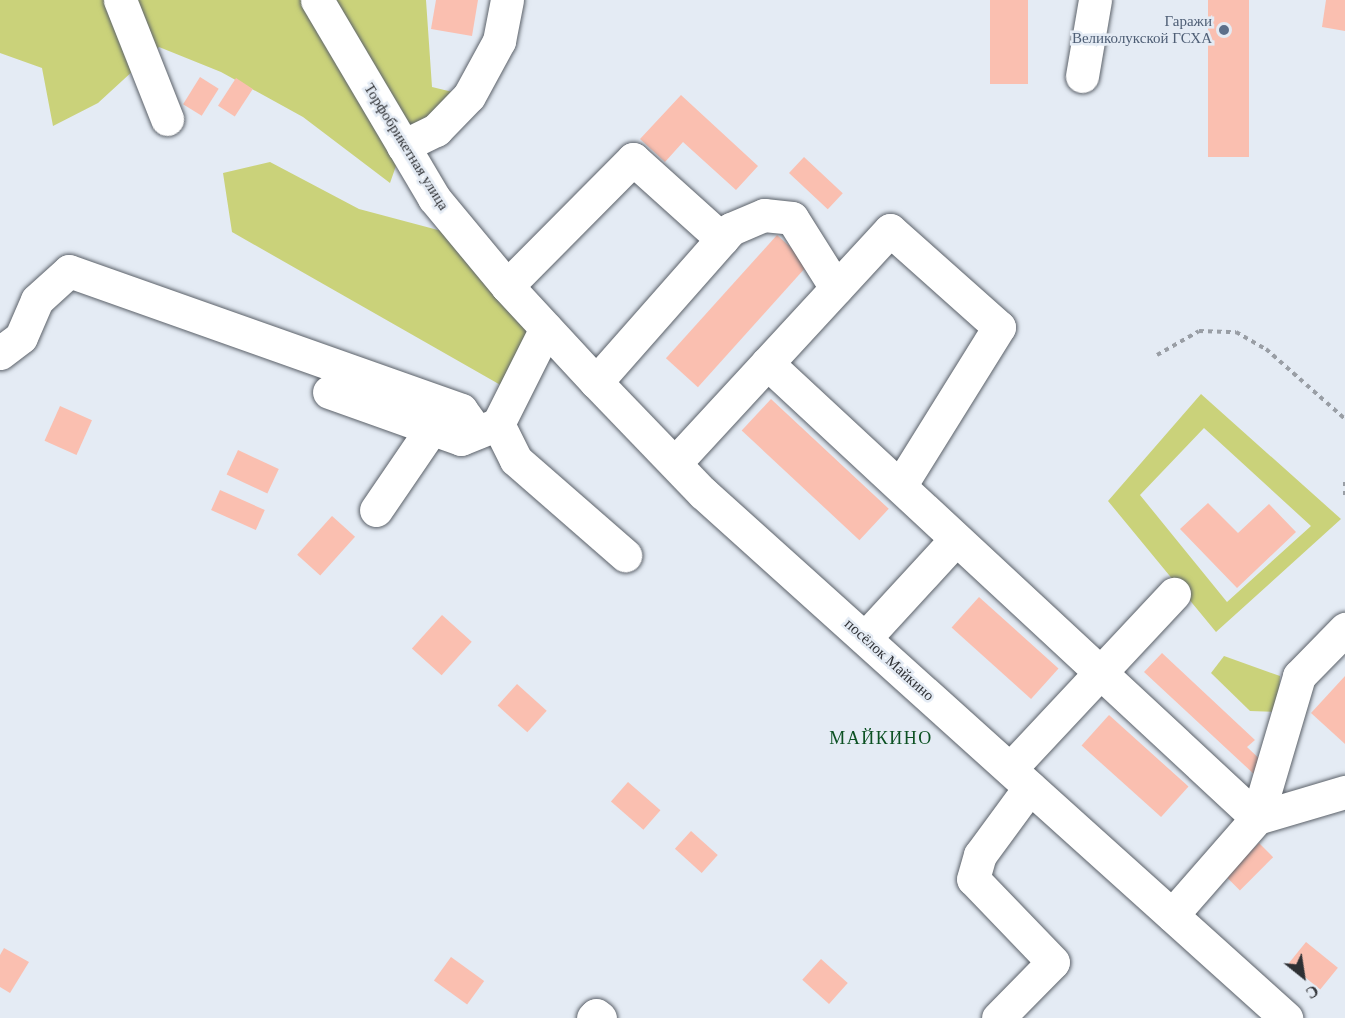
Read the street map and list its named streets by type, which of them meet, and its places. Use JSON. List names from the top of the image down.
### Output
{
  "streets": {
    "street": ["Торфобрикетная улица", "посёлок Майкино"]
  },
  "crossings": [
    ["Торфобрикетная улица", "посёлок Майкино"]
  ],
  "districts": ["МАЙКИНО"],
  "places": ["Гаражи Великолукской ГСХА"],
  "north": "bottom right"
}
